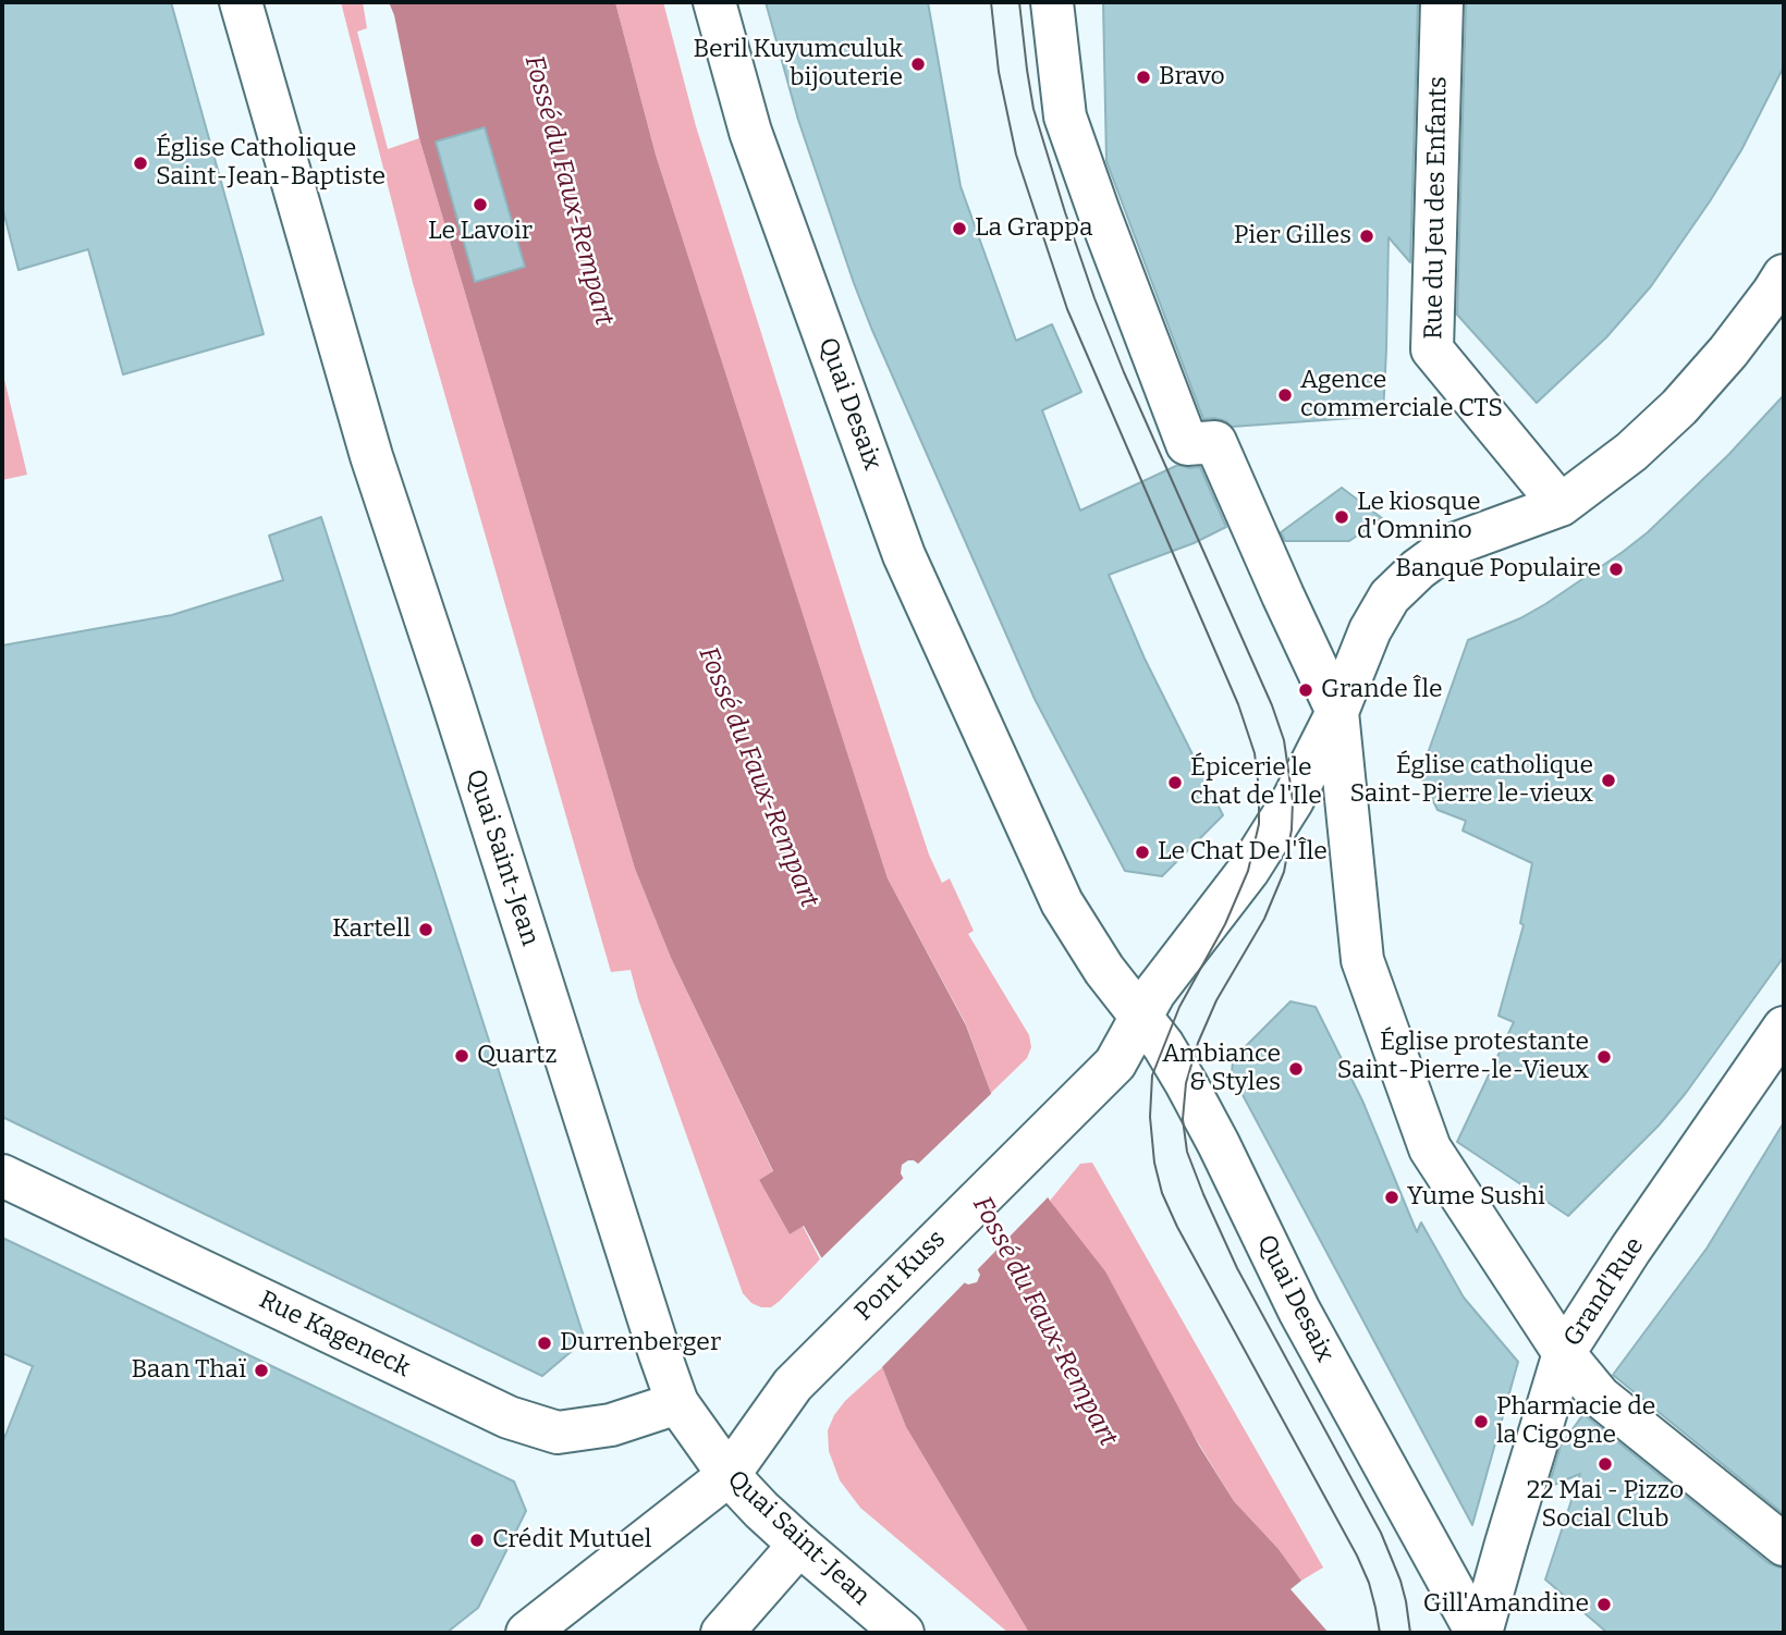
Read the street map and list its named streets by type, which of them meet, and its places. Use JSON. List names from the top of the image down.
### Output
{
  "streets": {
    "street": [
      "Rue du Jeu des Enfants",
      "Quai Desaix",
      "Quai Saint-Jean",
      "Pont Kuss",
      "Grand'Rue",
      "Rue Kageneck"
    ]
  },
  "crossings": [
    ["Rue du Jeu des Enfants", "Pont Kuss"],
    ["Quai Desaix", "Pont Kuss"],
    ["Quai Desaix", "Grand'Rue"],
    ["Quai Saint-Jean", "Pont Kuss"],
    ["Quai Saint-Jean", "Rue Kageneck"]
  ],
  "water": ["Fossé du Faux-Rempart"],
  "places": [
    "Beril Kuyumculuk bijouterie",
    "Bravo",
    "Église Catholique Saint-Jean-Baptiste",
    "Le Lavoir",
    "La Grappa",
    "Pier Gilles",
    "Agence commerciale CTS",
    "Le kiosque d'Omnino",
    "Banque Populaire",
    "Grande Île",
    "Église catholique Saint-Pierre le-vieux",
    "Épicerie le chat de l'Ile",
    "Le Chat De l'Île",
    "Kartell",
    "Quartz",
    "Église protestante Saint-Pierre-le-Vieux",
    "Ambiance & Styles",
    "Yume Sushi",
    "Durrenberger",
    "Baan Thaï",
    "Pharmacie de la Cigogne",
    "22 Mai - Pizzo Social Club",
    "Crédit Mutuel",
    "Gill'Amandine"
  ]
}
